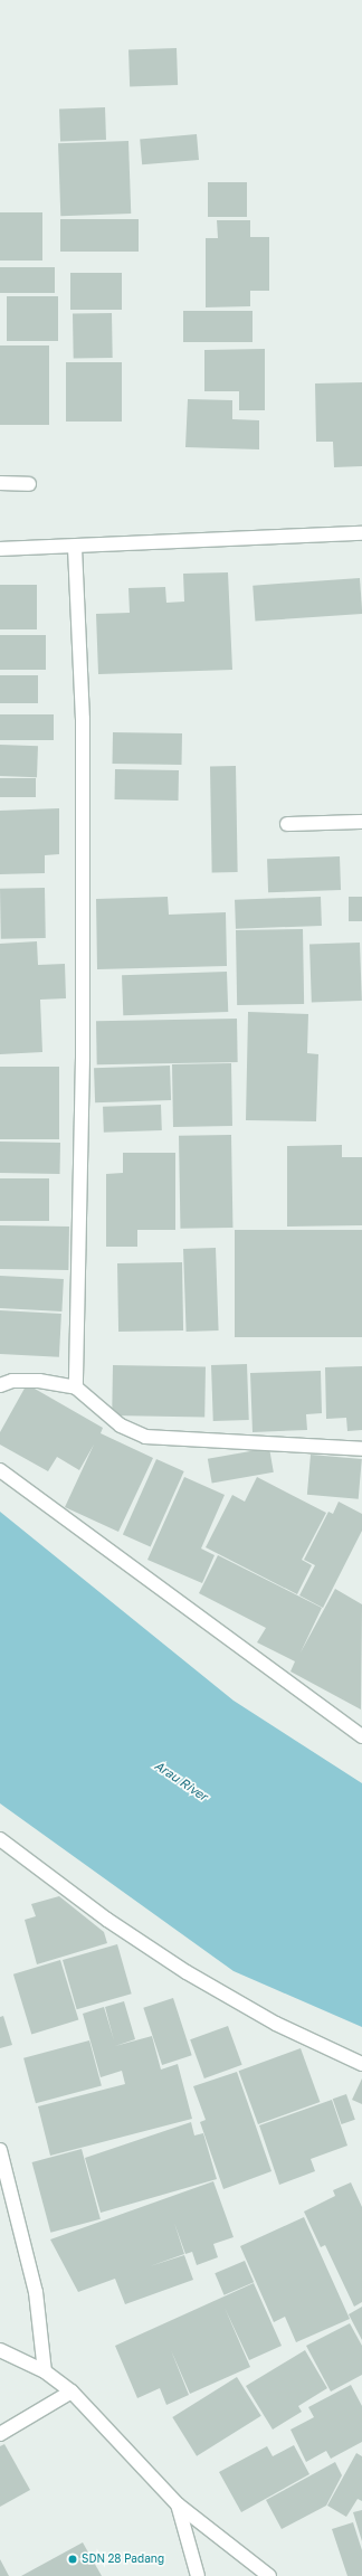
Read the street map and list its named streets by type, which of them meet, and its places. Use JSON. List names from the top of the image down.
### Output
{
  "water": ["Arau River"],
  "places": ["SDN 28 Padang"]
}
